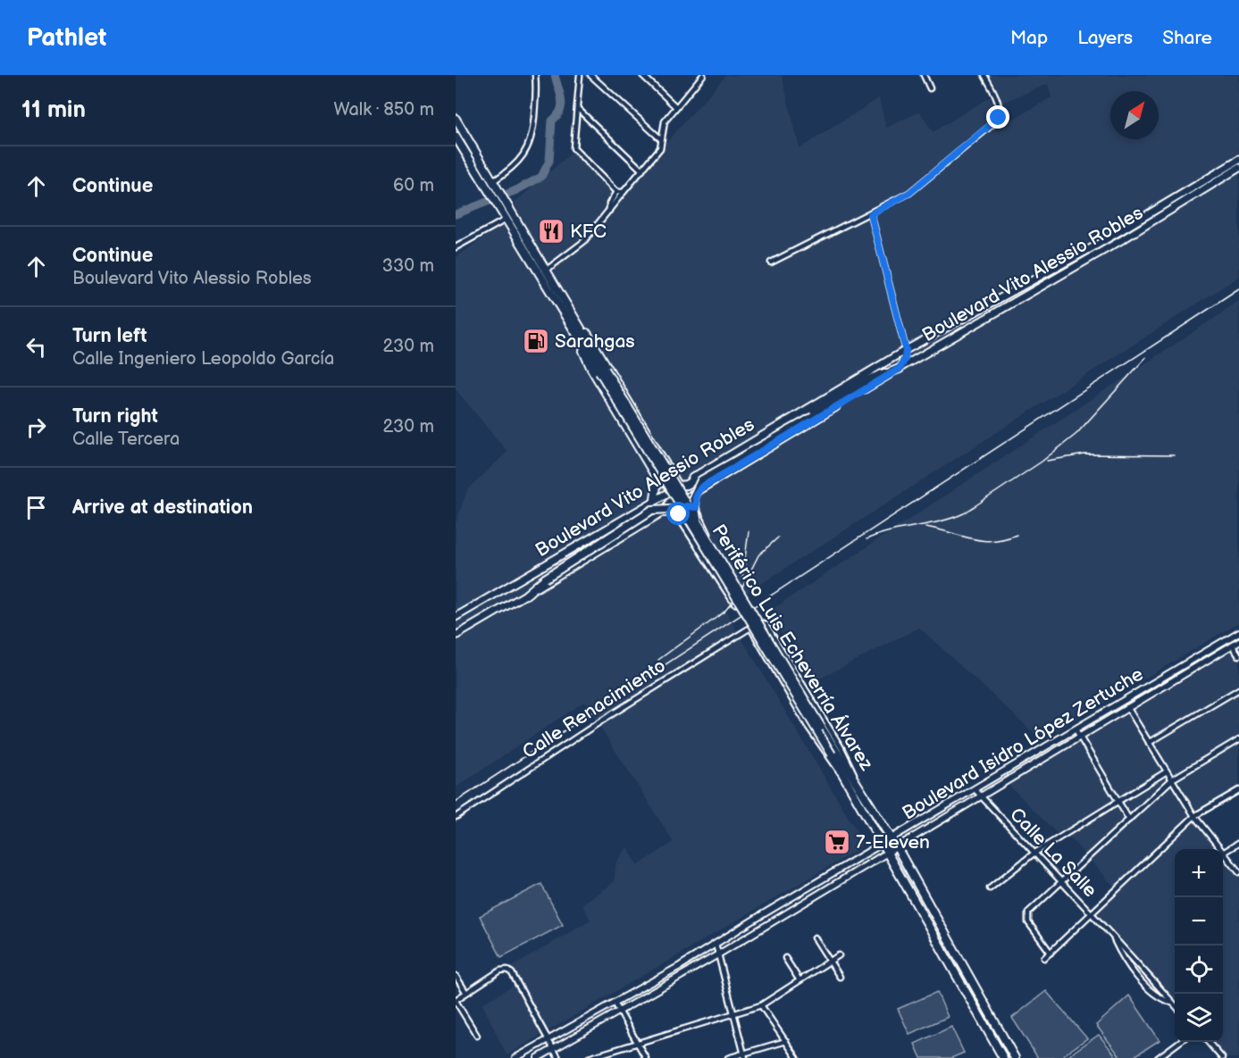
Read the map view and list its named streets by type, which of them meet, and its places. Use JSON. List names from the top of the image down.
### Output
{
  "streets": {
    "highway": ["Periférico Luis Echeverría Álvarez"],
    "main road": ["Boulevard Vito Alessio Robles", "Boulevard Isidro López Zertuche"],
    "street": ["Calle Renacimiento", "Calle La Salle"]
  },
  "crossings": [
    ["Boulevard Vito Alessio Robles", "Periférico Luis Echeverría Álvarez"],
    ["Periférico Luis Echeverría Álvarez", "Calle Renacimiento"],
    ["Periférico Luis Echeverría Álvarez", "Boulevard Isidro López Zertuche"],
    ["Boulevard Isidro López Zertuche", "Calle La Salle"]
  ],
  "places": {
    "restaurant": ["KFC"],
    "fuel station": ["Sarahgas"],
    "supermarket": ["7-Eleven"]
  },
  "north": "top right",
  "page": {
    "header": "Pathlet",
    "nav": ["Map", "Layers", "Share"],
    "heading": ["11 min", "Walk · 850 m"],
    "list": [
      ["Continue", "60 m"],
      ["Continue", "Boulevard Vito Alessio Robles", "330 m"],
      ["Turn left", "Calle Ingeniero Leopoldo García", "230 m"],
      ["Turn right", "Calle Tercera", "230 m"],
      "Arrive at destination"
    ],
    "map_buttons": ["+", "−"]
  }
}
